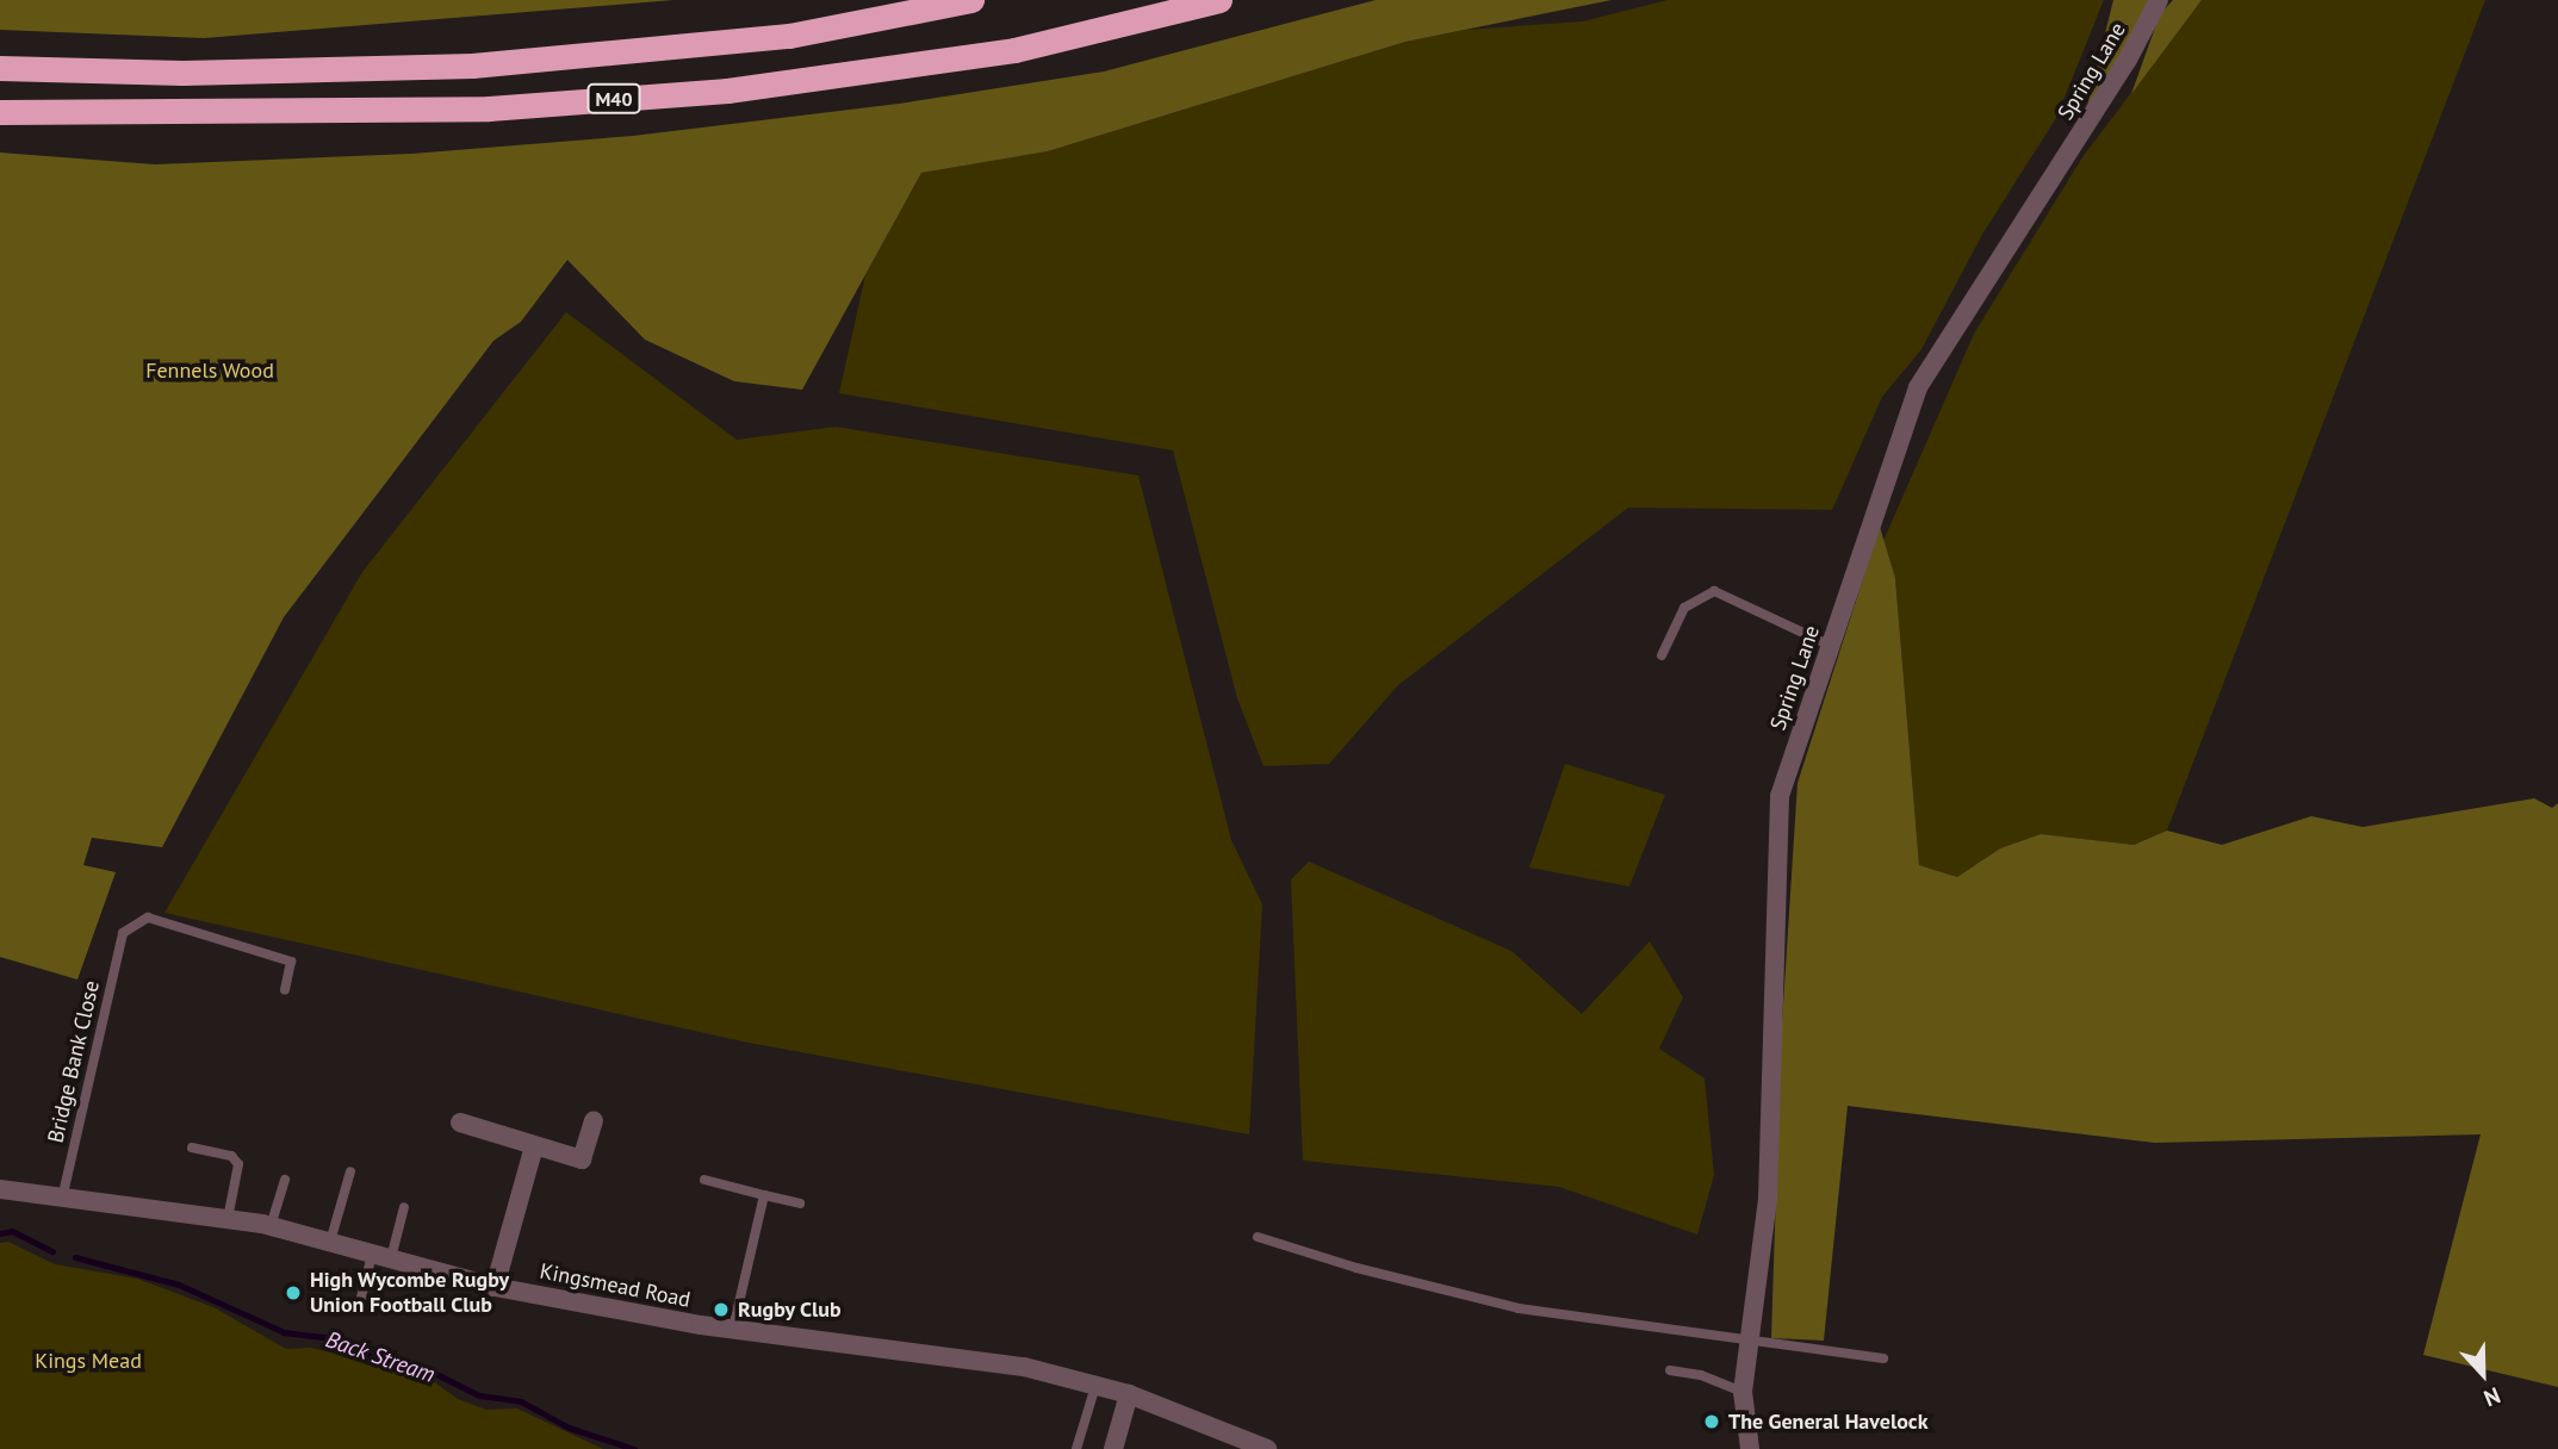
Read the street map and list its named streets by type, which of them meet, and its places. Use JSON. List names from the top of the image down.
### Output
{
  "streets": {
    "highway": ["M40"],
    "street": ["Spring Lane", "Kingsmead Road"],
    "lane": ["Bridge Bank Close"]
  },
  "crossings": [
    ["Bridge Bank Close", "Kingsmead Road"]
  ],
  "water": ["Back Stream"],
  "parks": ["Fennels Wood", "Kings Mead"],
  "places": ["High Wycombe Rugby Union Football Club", "Rugby Club", "The General Havelock"],
  "north": "bottom"
}
